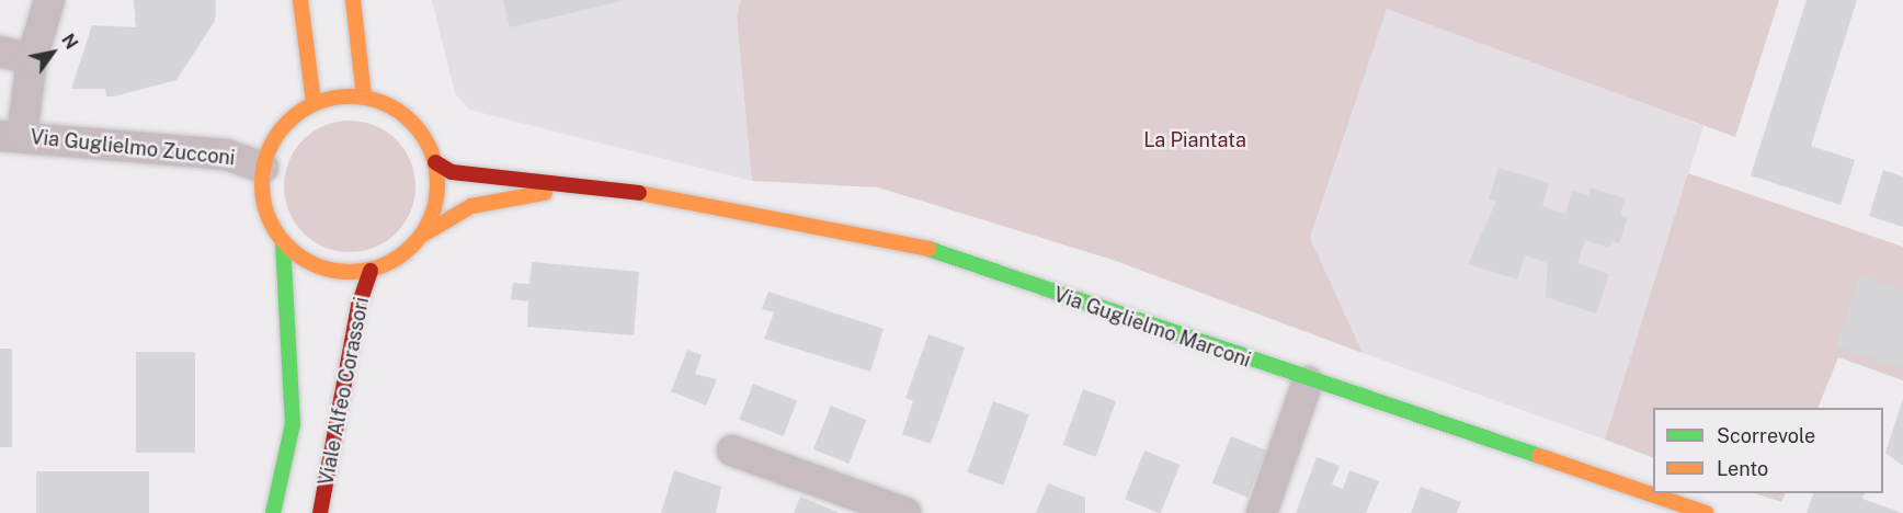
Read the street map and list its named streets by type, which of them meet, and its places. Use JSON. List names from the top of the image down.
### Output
{
  "streets": {
    "street": ["Via Guglielmo Zucconi", "Via Guglielmo Marconi", "Viale Alfeo Corassori"]
  },
  "crossings": [
    ["Via Guglielmo Zucconi", "Via Guglielmo Marconi"],
    ["Via Guglielmo Zucconi", "Viale Alfeo Corassori"],
    ["Via Guglielmo Marconi", "Viale Alfeo Corassori"]
  ],
  "parks": ["La Piantata"],
  "legend": ["Scorrevole", "Lento"],
  "north": "top right"
}
